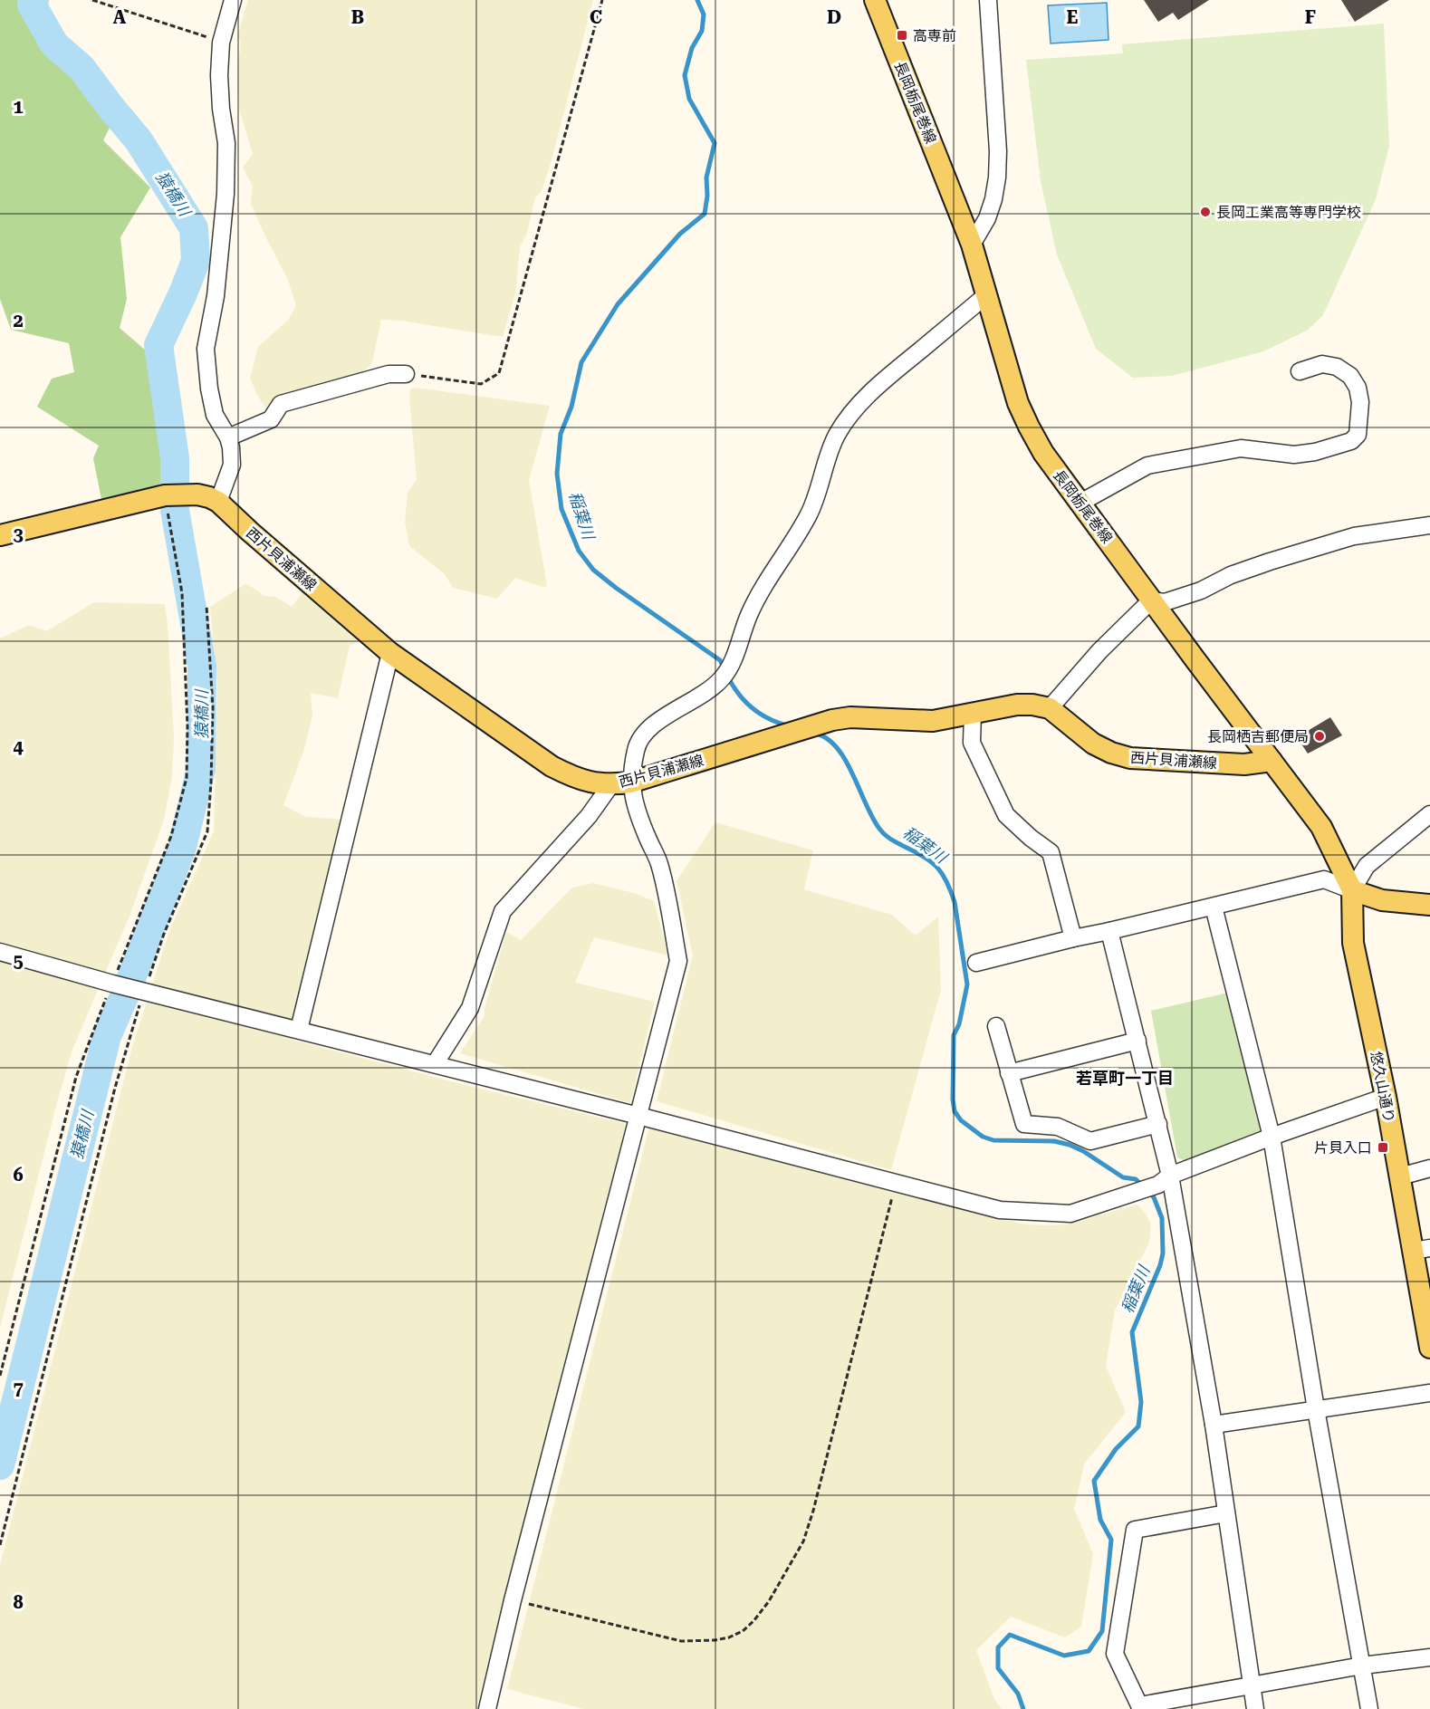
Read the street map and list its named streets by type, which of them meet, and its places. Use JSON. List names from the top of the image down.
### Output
{
  "streets": {
    "main road": ["長岡栃尾巻線", "西片貝浦瀬線", "悠久山通り"]
  },
  "crossings": [
    ["長岡栃尾巻線", "西片貝浦瀬線"],
    ["長岡栃尾巻線", "悠久山通り"]
  ],
  "districts": ["若草町一丁目"],
  "water": ["猿橋川", "稲葉川"],
  "places": {
    "transit": ["高専前", "片貝入口"],
    "other": ["長岡工業高等専門学校", "長岡栖吉郵便局"]
  },
  "grid": {
    "columns": [
      "A",
      "B",
      "C",
      "D",
      "E",
      "F"
    ],
    "rows": [
      "1",
      "2",
      "3",
      "4",
      "5",
      "6",
      "7",
      "8"
    ]
  }
}
